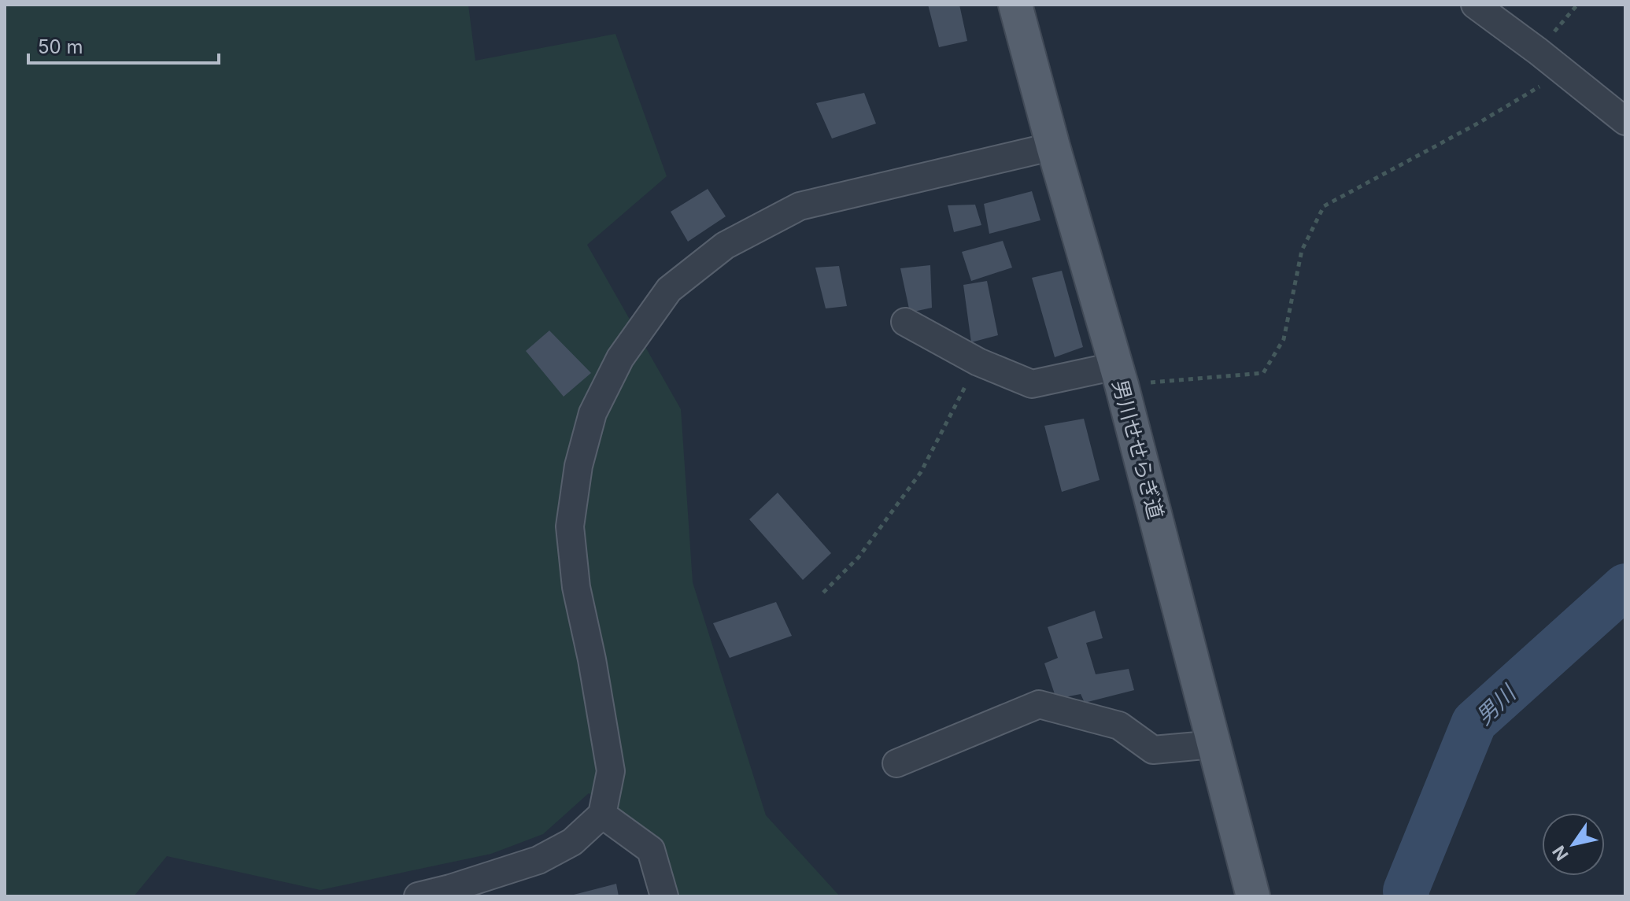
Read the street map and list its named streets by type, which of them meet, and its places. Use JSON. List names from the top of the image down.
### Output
{
  "streets": {
    "main road": ["男川せせらぎ道"]
  },
  "water": ["男川"],
  "scale_bar": "50 m",
  "north": "bottom left"
}
